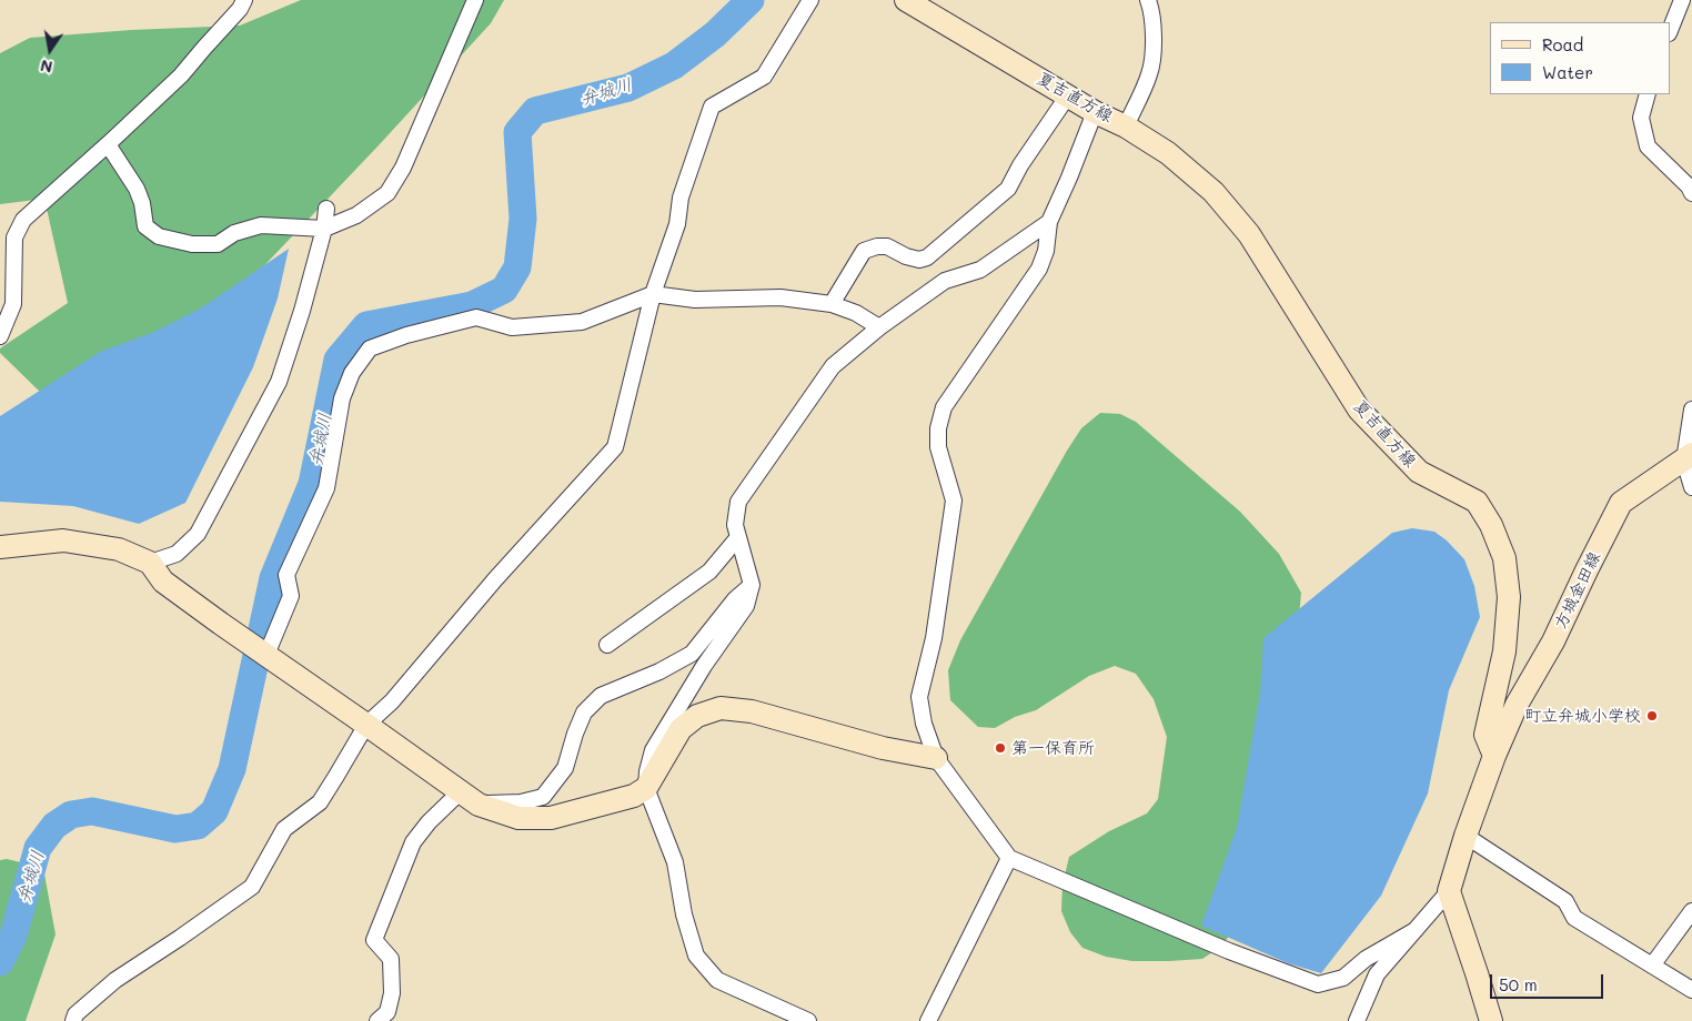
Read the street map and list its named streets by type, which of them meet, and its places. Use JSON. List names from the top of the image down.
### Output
{
  "streets": {
    "main road": ["夏吉直方線", "方城金田線"]
  },
  "crossings": [
    ["夏吉直方線", "方城金田線"]
  ],
  "water": ["弁城川"],
  "places": ["町立弁城小学校", "第一保育所"],
  "legend": ["Road", "Water"],
  "scale_bar": "50 m",
  "north": "bottom"
}
